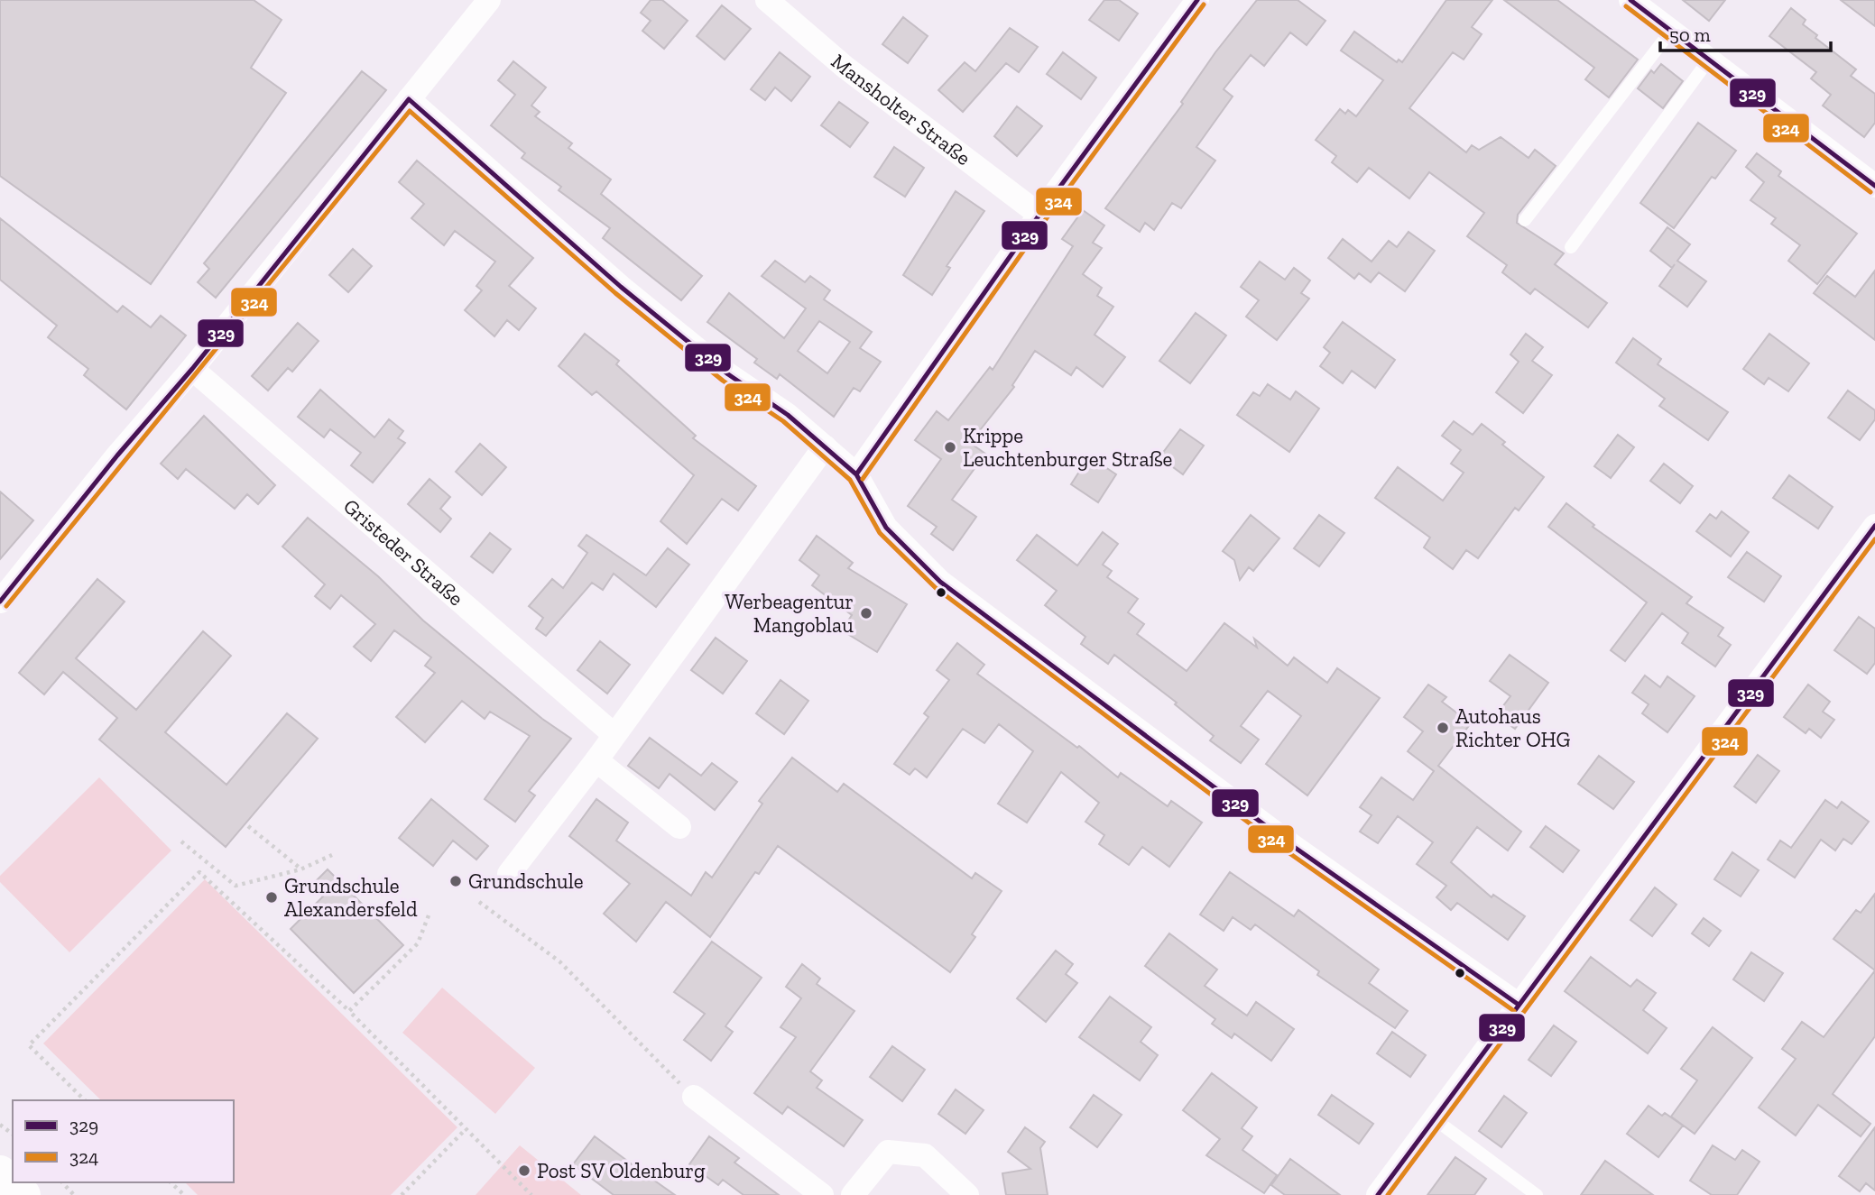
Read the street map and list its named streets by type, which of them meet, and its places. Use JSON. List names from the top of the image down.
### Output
{
  "streets": {
    "street": ["Mansholter Straße", "Gristeder Straße"]
  },
  "places": [
    "Krippe Leuchtenburger Straße",
    "Werbeagentur Mangoblau",
    "Autohaus Richter OHG",
    "Grundschule",
    "Grundschule Alexandersfeld",
    "Post SV Oldenburg"
  ],
  "lines": ["transit line 329", "transit line 324"],
  "legend": ["329", "324"],
  "scale_bar": "50 m"
}
